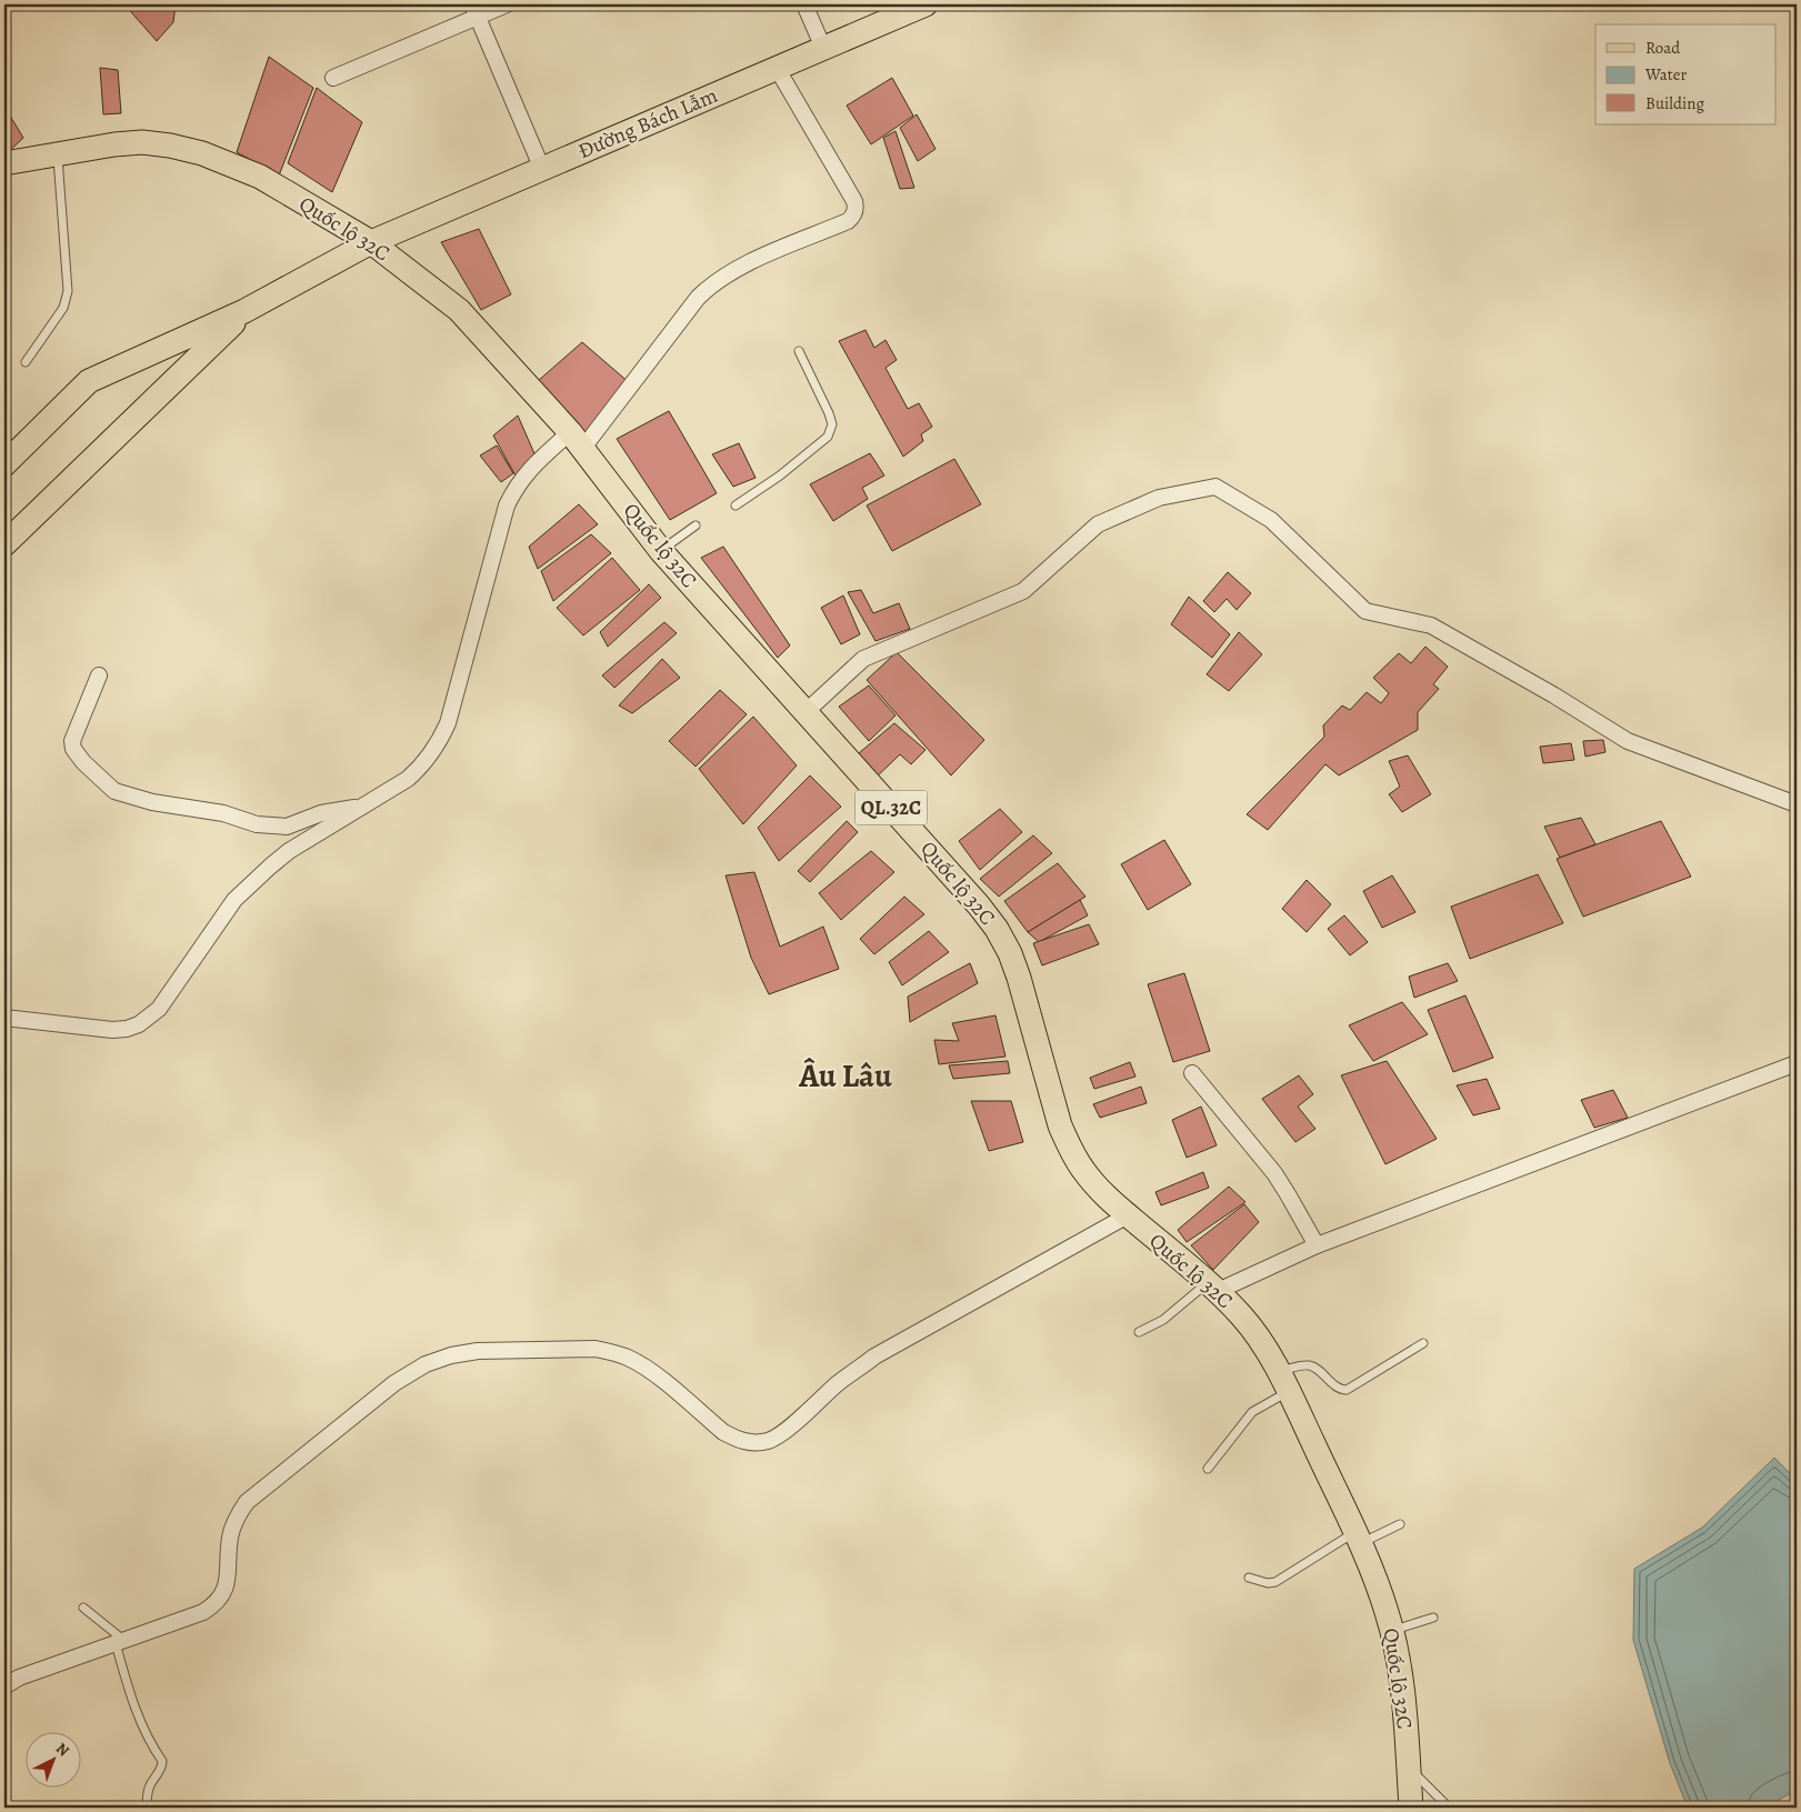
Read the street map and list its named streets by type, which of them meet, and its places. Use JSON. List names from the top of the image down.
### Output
{
  "streets": {
    "main road": ["Đường Bách Lẫm", "Quốc lộ 32C", "QL.32C"]
  },
  "crossings": [
    ["Đường Bách Lẫm", "Quốc lộ 32C"]
  ],
  "districts": ["Âu Lâu"],
  "legend": ["Road", "Water", "Building"],
  "north": "top right"
}
